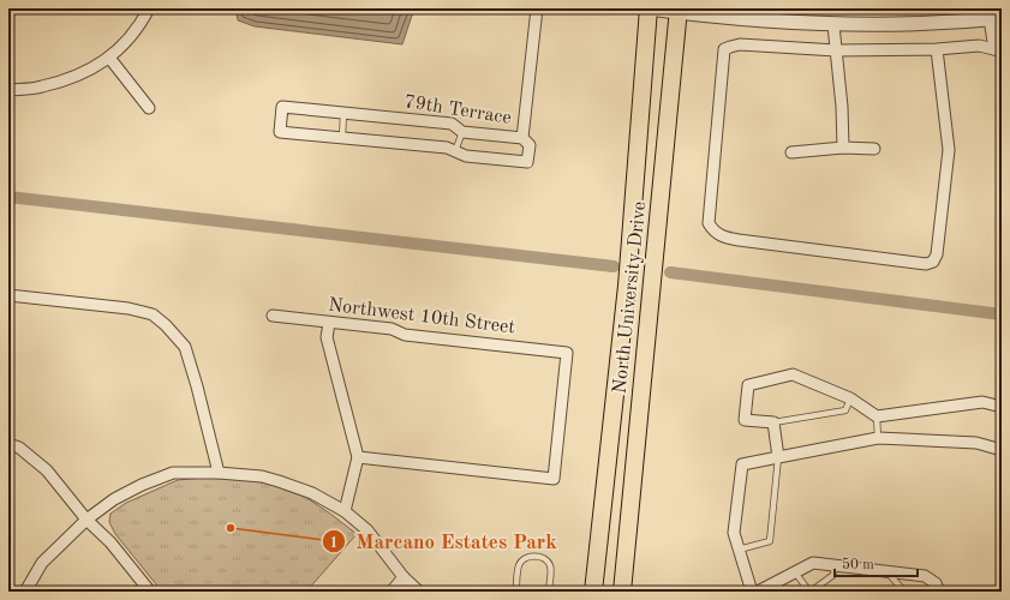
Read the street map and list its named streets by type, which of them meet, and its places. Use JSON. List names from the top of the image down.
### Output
{
  "streets": {
    "main road": ["North University Drive"],
    "street": ["79th Terrace", "Northwest 10th Street"]
  },
  "places": ["Marcano Estates Park"],
  "scale_bar": "50 m"
}
